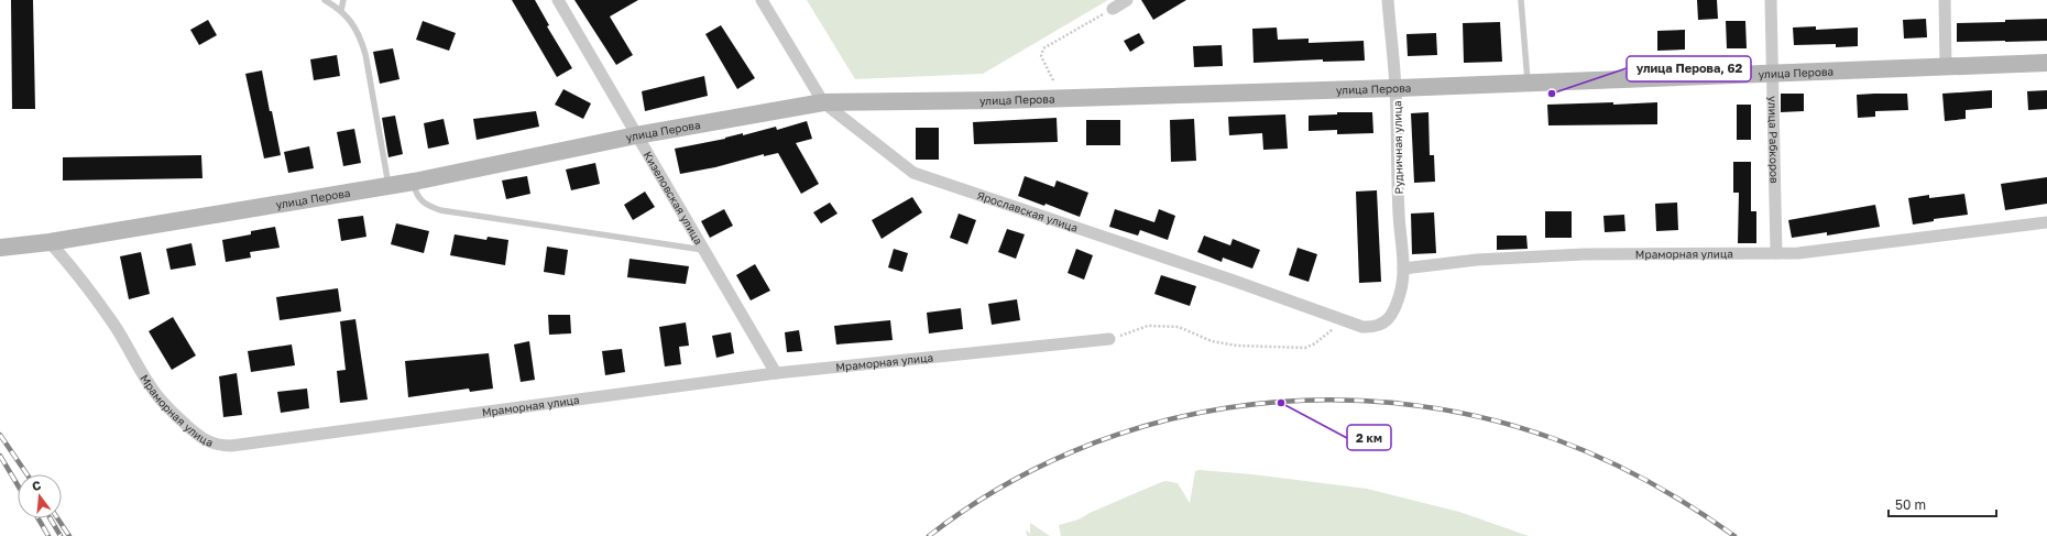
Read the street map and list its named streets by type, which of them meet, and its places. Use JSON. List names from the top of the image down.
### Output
{
  "streets": {
    "main road": ["улица Перова"],
    "street": [
      "улица Рабкоров",
      "Рудничная улица",
      "Кизеловская улица",
      "Ярославская улица",
      "Мраморная улица"
    ]
  },
  "crossings": [
    ["улица Перова", "улица Рабкоров"],
    ["улица Перова", "Рудничная улица"],
    ["улица Перова", "Кизеловская улица"],
    ["улица Перова", "Ярославская улица"],
    ["улица Перова", "Мраморная улица"],
    ["улица Рабкоров", "Мраморная улица"],
    ["Рудничная улица", "Ярославская улица"],
    ["Рудничная улица", "Мраморная улица"],
    ["Кизеловская улица", "Мраморная улица"],
    ["Ярославская улица", "Мраморная улица"]
  ],
  "places": ["улица Перова, 62", "2 км"],
  "scale_bar": "50 m",
  "north": "top"
}
